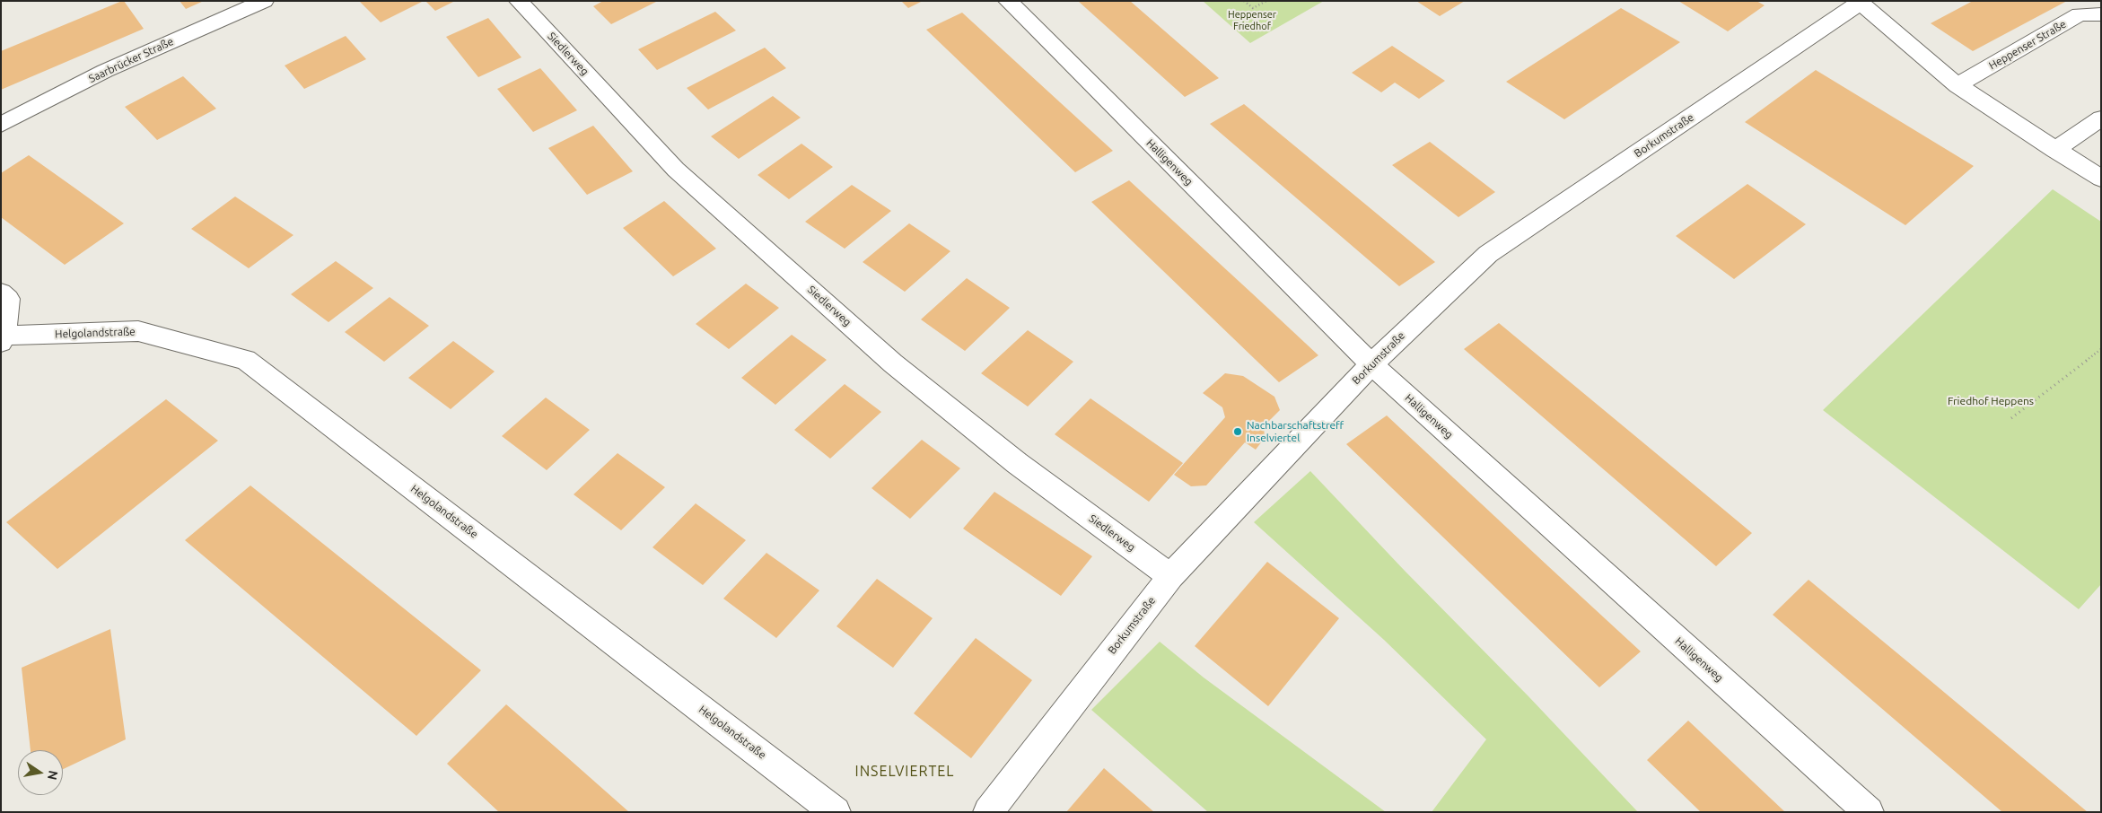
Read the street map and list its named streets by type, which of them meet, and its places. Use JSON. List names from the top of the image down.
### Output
{
  "streets": {
    "street": [
      "Heppenser Straße",
      "Siedlerweg",
      "Saarbrücker Straße",
      "Borkumstraße",
      "Halligenweg",
      "Helgolandstraße"
    ]
  },
  "crossings": [
    ["Siedlerweg", "Borkumstraße"],
    ["Borkumstraße", "Halligenweg"]
  ],
  "districts": ["INSELVIERTEL"],
  "parks": ["Heppenser Friedhof", "Friedhof Heppens"],
  "places": ["Nachbarschaftstreff Inselviertel"],
  "north": "right"
}
